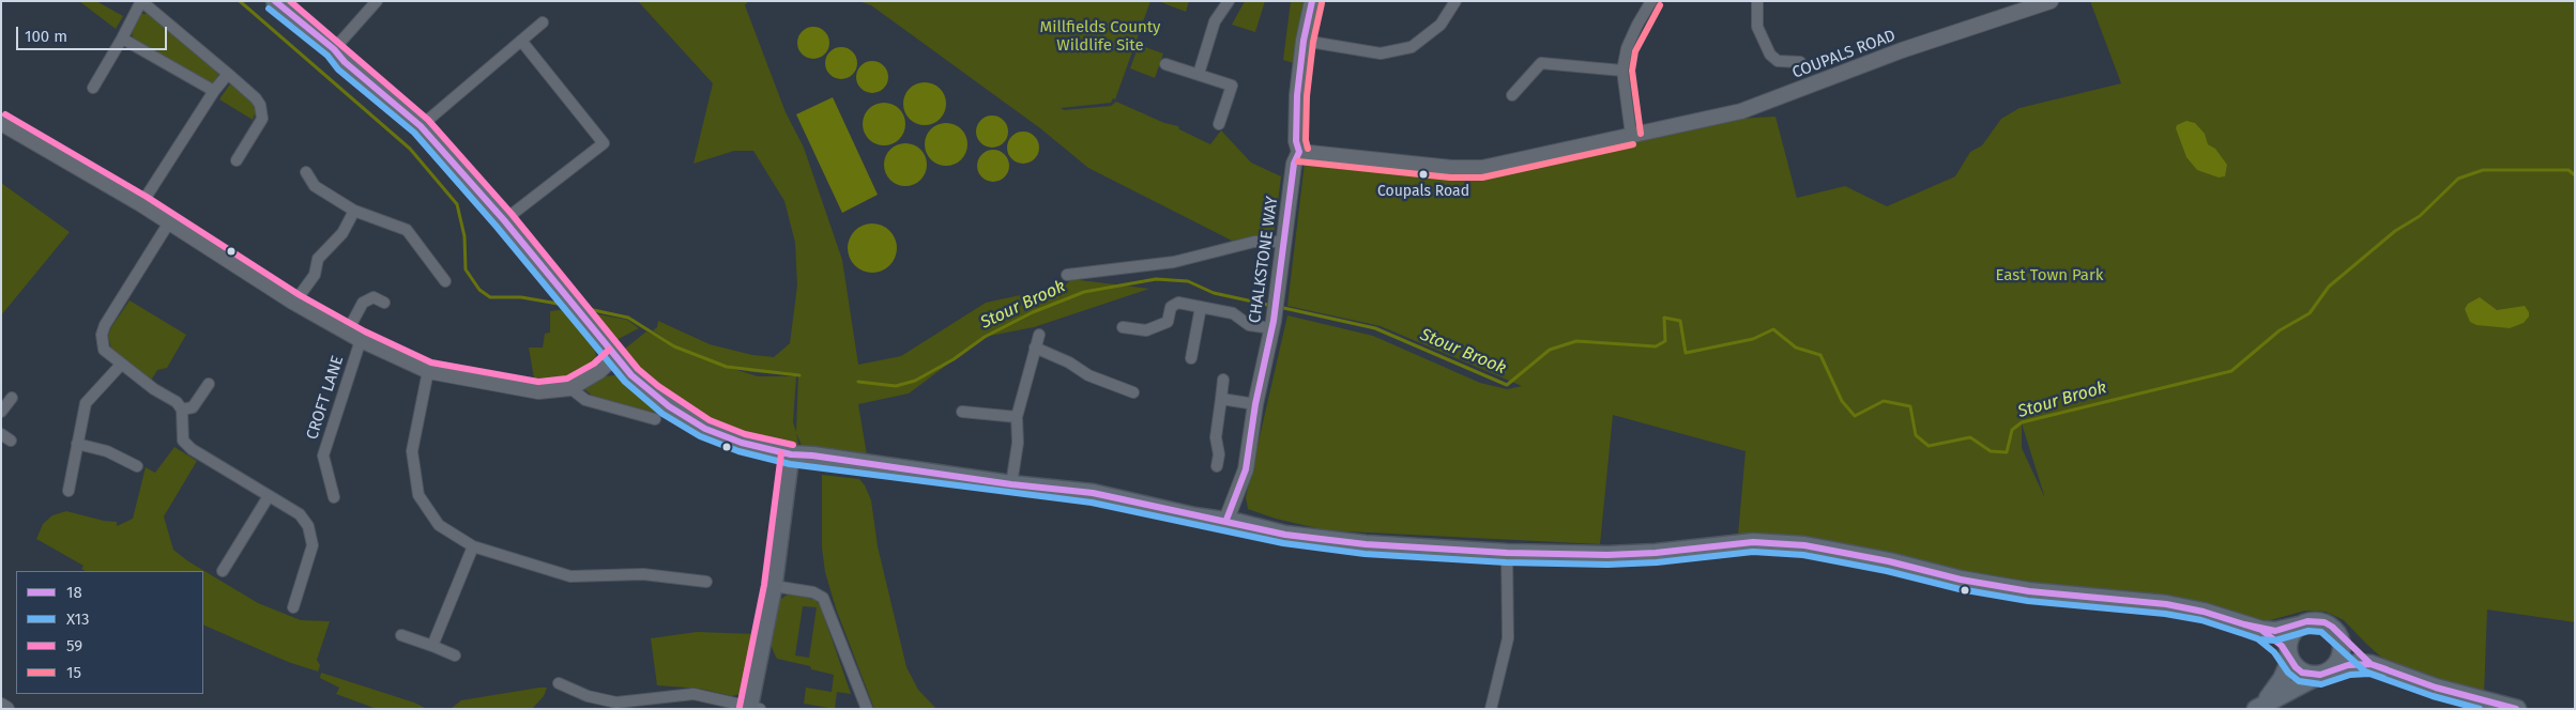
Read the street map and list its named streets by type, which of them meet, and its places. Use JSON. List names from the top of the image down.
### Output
{
  "streets": {
    "street": ["COUPALS ROAD", "CHALKSTONE WAY", "CROFT LANE"]
  },
  "crossings": [
    ["COUPALS ROAD", "CHALKSTONE WAY"]
  ],
  "water": ["Stour Brook"],
  "parks": ["Millfields County Wildlife Site", "East Town Park"],
  "places": ["Coupals Road"],
  "lines": [
    "transit line 18",
    "transit line 59",
    "transit line 15",
    "transit line X13"
  ],
  "legend": [
    "18",
    "X13",
    "59",
    "15"
  ],
  "scale_bar": "100 m"
}
